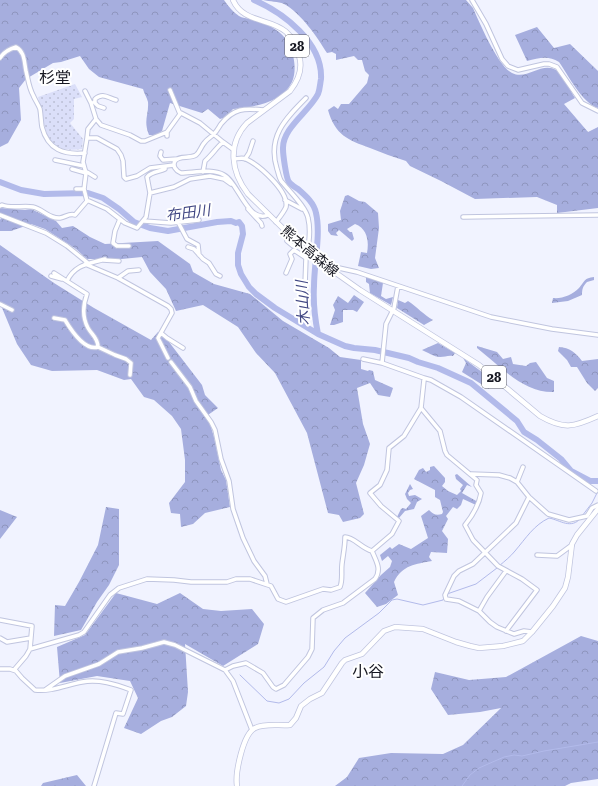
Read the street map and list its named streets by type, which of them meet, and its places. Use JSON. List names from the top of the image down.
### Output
{
  "streets": {
    "main road": ["28", "熊本高森線"]
  },
  "districts": ["杉堂", "小谷"],
  "water": ["布田川", "木山川"]
}
